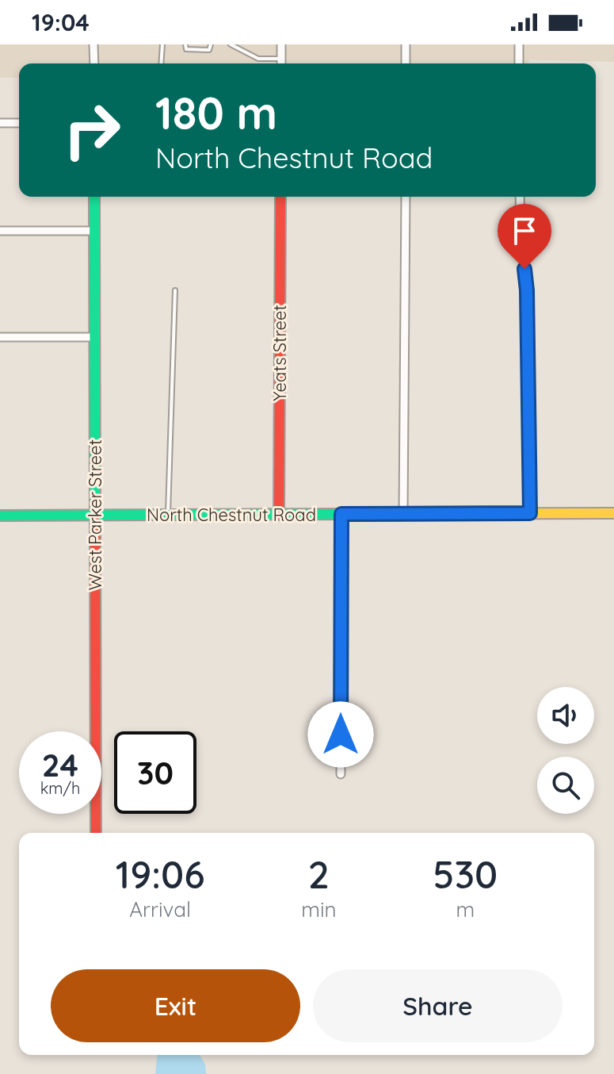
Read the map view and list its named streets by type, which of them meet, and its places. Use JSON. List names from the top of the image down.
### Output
{
  "streets": {
    "street": ["Yeats Street", "West Parker Street", "North Chestnut Road"]
  },
  "crossings": [
    ["Yeats Street", "North Chestnut Road"],
    ["West Parker Street", "North Chestnut Road"]
  ],
  "page": {
    "status": "19:04",
    "turn": ["180 m", "North Chestnut Road"],
    "speed": "24 km/h",
    "limit": "30",
    "eta": [
      "19:06",
      "Arrival",
      "2",
      "min",
      "530",
      "m"
    ],
    "buttons": ["Exit", "Share"]
  }
}
